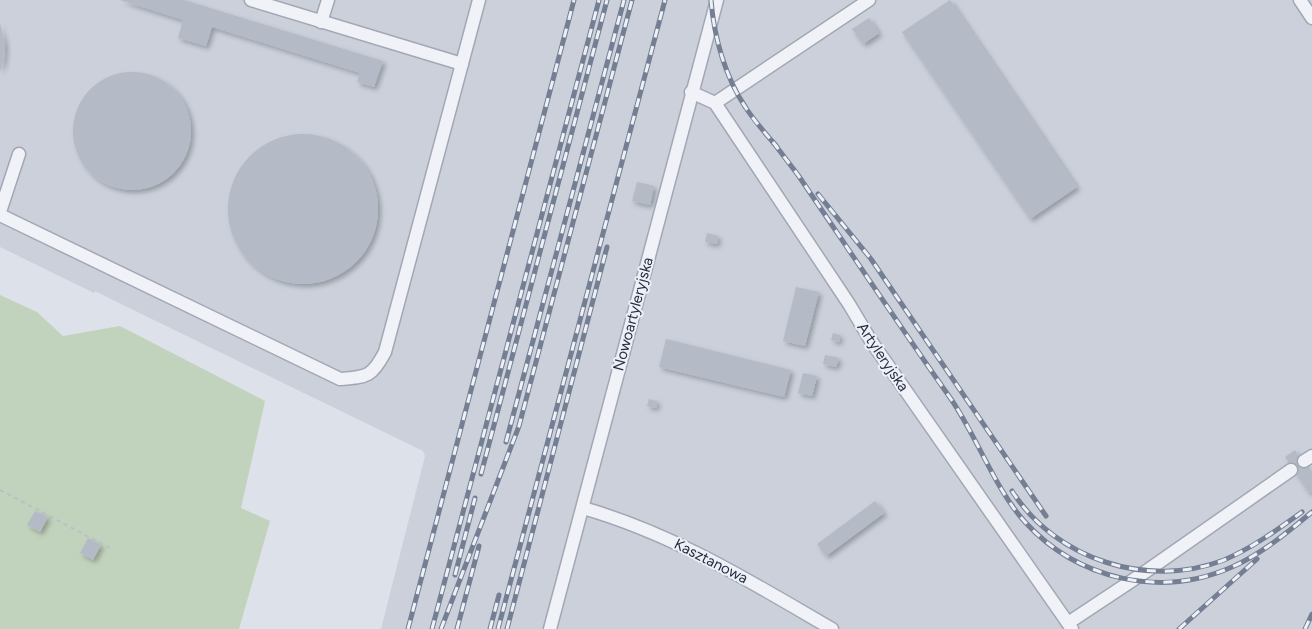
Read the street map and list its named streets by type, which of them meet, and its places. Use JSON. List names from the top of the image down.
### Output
{
  "streets": {
    "lane": ["Nowoartyleryjska", "Artyleryjska", "Kasztanowa"]
  },
  "crossings": [
    ["Nowoartyleryjska", "Kasztanowa"]
  ]
}
